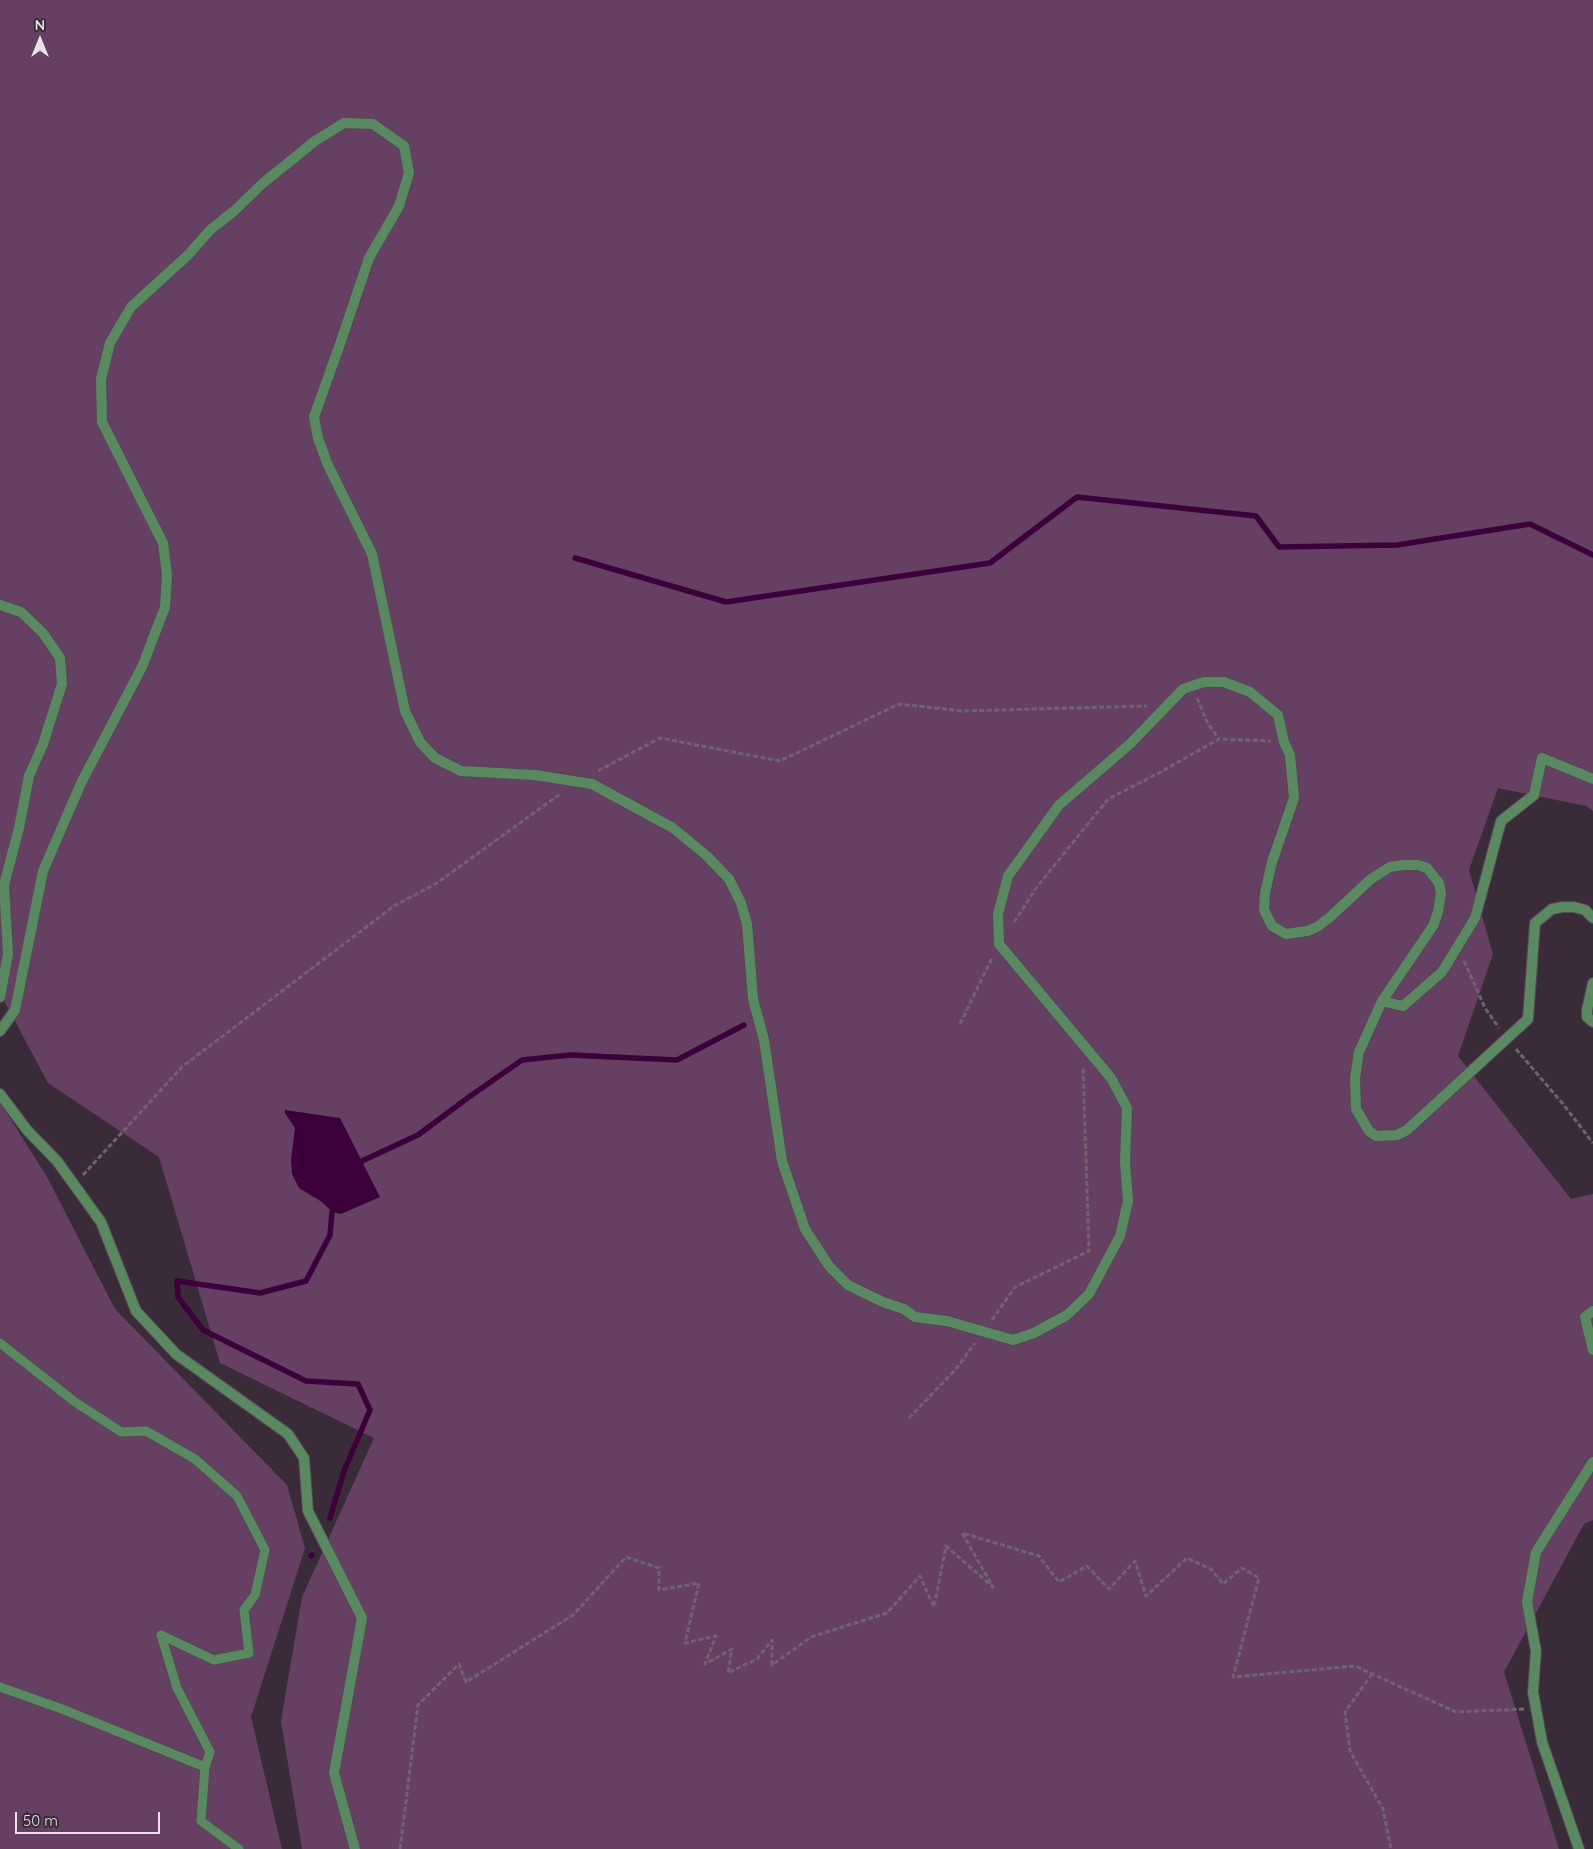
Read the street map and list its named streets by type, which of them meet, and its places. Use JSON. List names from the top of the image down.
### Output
{
  "scale_bar": "50 m",
  "north": "top"
}
